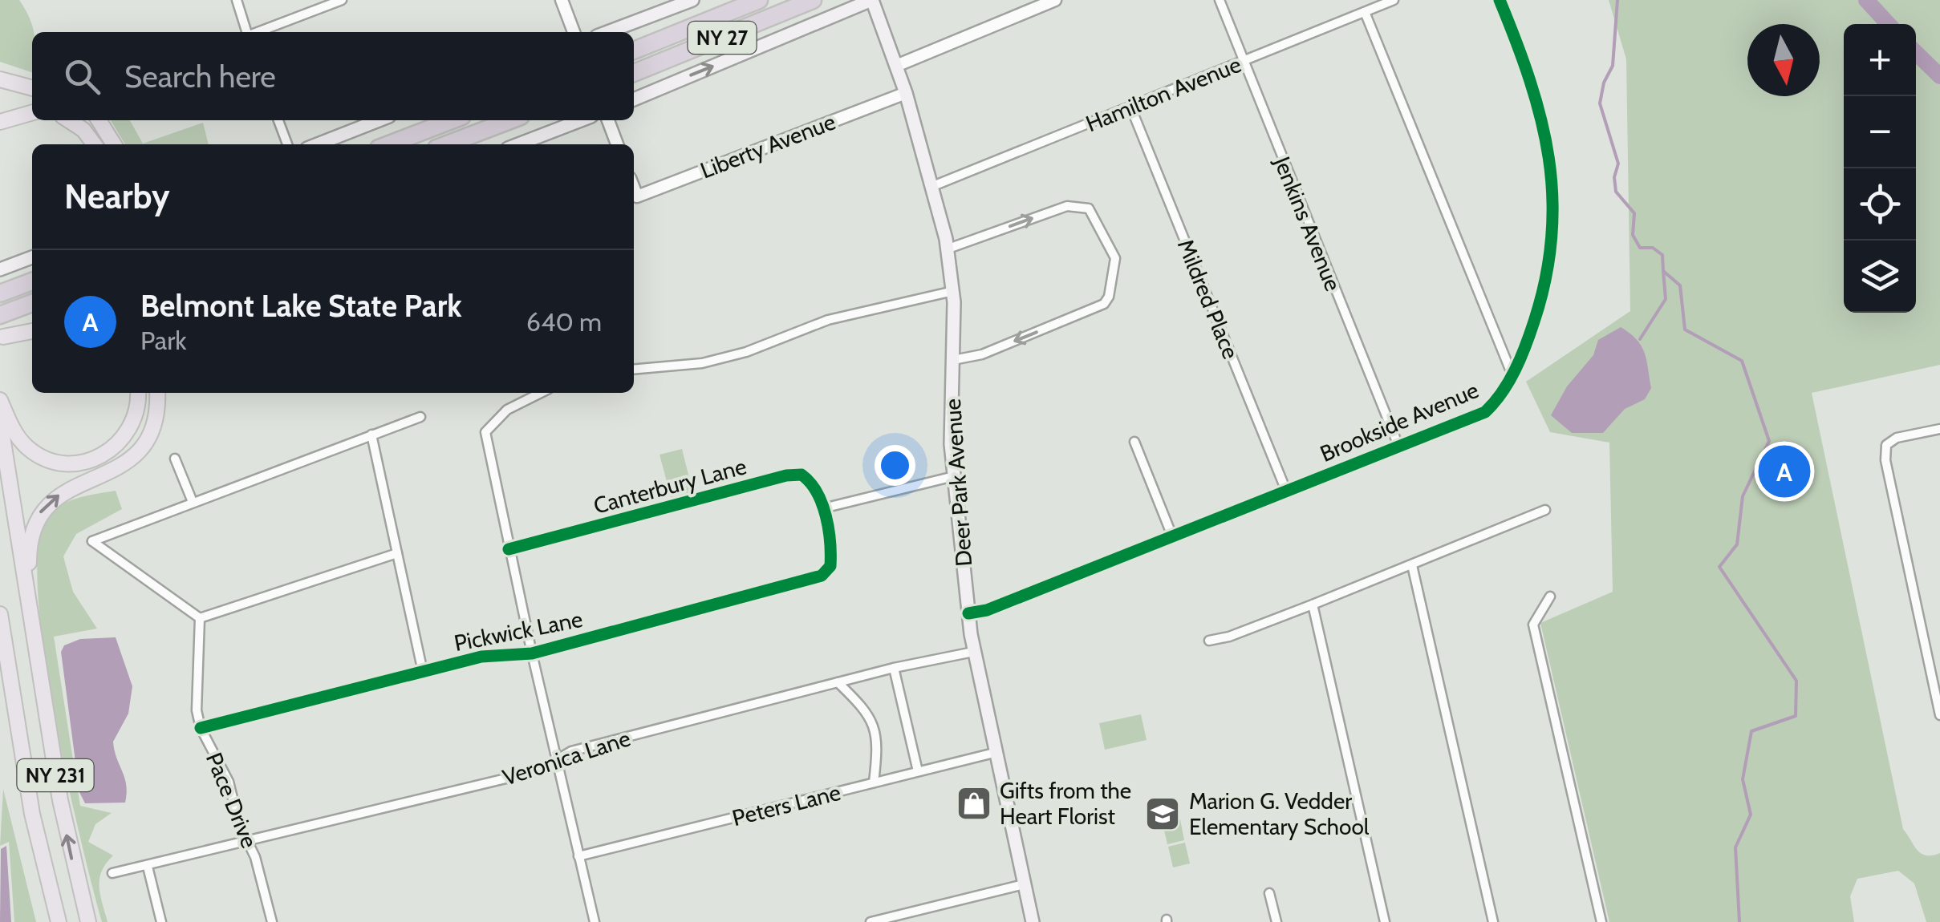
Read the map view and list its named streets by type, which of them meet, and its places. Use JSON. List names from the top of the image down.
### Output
{
  "streets": {
    "highway": ["NY 27"],
    "main road": ["Deer Park Avenue", "NY 231"],
    "street": [
      "Hamilton Avenue",
      "Liberty Avenue",
      "Jenkins Avenue",
      "Mildred Place",
      "Brookside Avenue",
      "Canterbury Lane",
      "Pickwick Lane",
      "Veronica Lane",
      "Pace Drive",
      "Peters Lane"
    ]
  },
  "crossings": [
    ["Hamilton Avenue", "Jenkins Avenue"],
    ["Hamilton Avenue", "Mildred Place"],
    ["Hamilton Avenue", "Deer Park Avenue"],
    ["Liberty Avenue", "Deer Park Avenue"],
    ["Jenkins Avenue", "Brookside Avenue"],
    ["Mildred Place", "Brookside Avenue"],
    ["Brookside Avenue", "Deer Park Avenue"],
    ["Deer Park Avenue", "Veronica Lane"],
    ["Deer Park Avenue", "Peters Lane"],
    ["Canterbury Lane", "Pickwick Lane"],
    ["Pickwick Lane", "Pace Drive"],
    ["Veronica Lane", "Pace Drive"]
  ],
  "places": {
    "shop": ["Gifts from the Heart Florist"],
    "school or university": ["Marion G. Vedder Elementary School"]
  },
  "north": "bottom",
  "page": {
    "map_buttons": ["+", "−"],
    "search": "Search here",
    "heading": "Nearby",
    "list": [
      {
        "mark": "A",
        "name": "Belmont Lake State Park",
        "note": "Park",
        "value": "640 m"
      }
    ],
    "pins": "A"
  }
}
